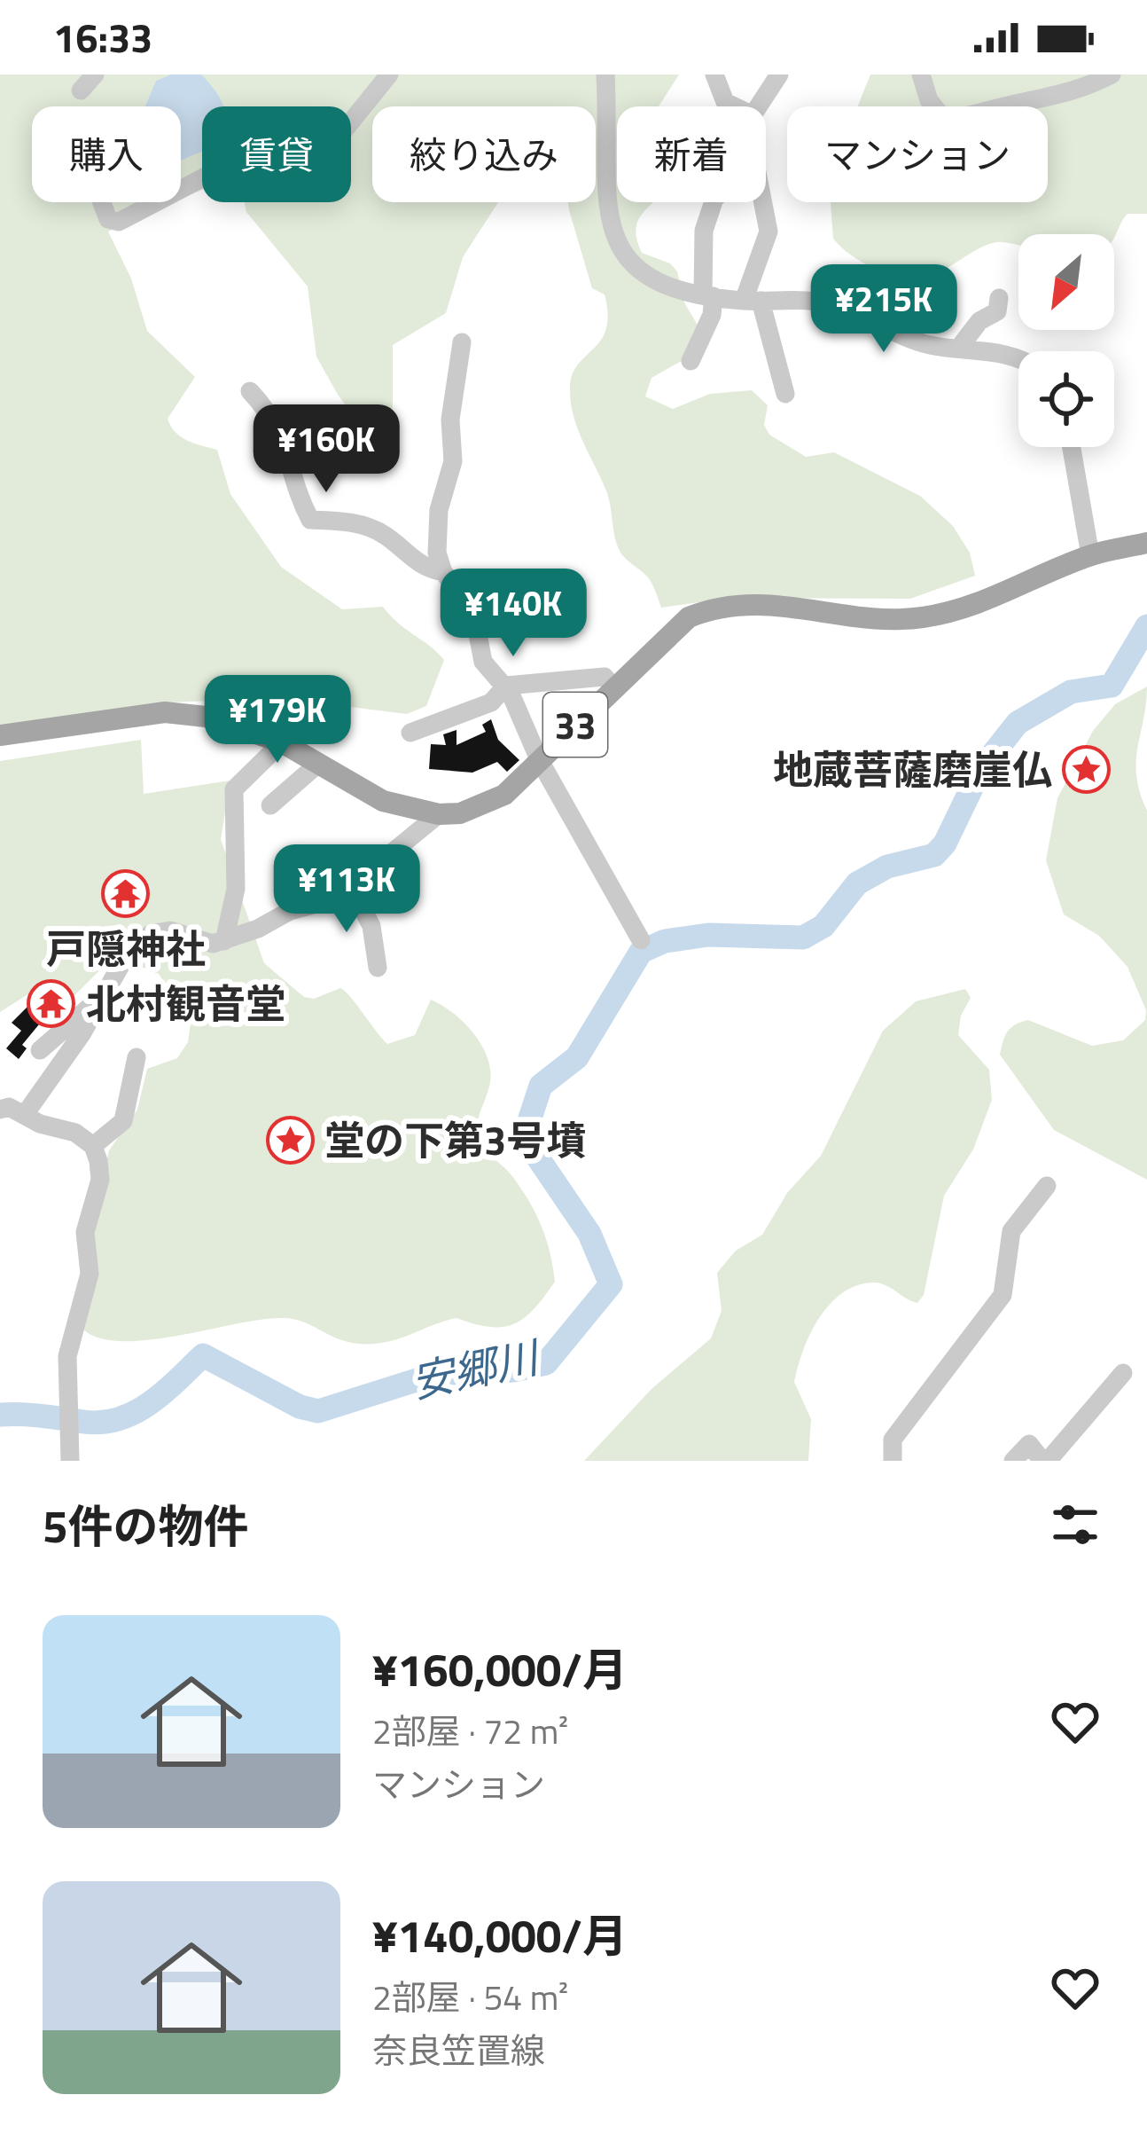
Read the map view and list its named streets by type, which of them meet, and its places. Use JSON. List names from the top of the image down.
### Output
{
  "streets": {
    "main road": ["33"]
  },
  "water": ["安郷川"],
  "places": {
    "place": ["地蔵菩薩磨崖仏", "堂の下第3号墳"],
    "temple": ["戸隠神社", "北村観音堂"]
  },
  "north": "bottom left",
  "page": {
    "status": "16:33",
    "chip": [
      "購入",
      "賃貸",
      "絞り込み",
      "新着",
      "マンション"
    ],
    "price": [
      "¥215K",
      "¥160K",
      "¥140K",
      "¥179K",
      "¥113K"
    ],
    "heading": "5件の物件",
    "list": [
      {
        "name": "¥160,000/月",
        "note": "2部屋 · 72 m² · マンション"
      },
      {
        "name": "¥140,000/月",
        "note": "2部屋 · 54 m² · 奈良笠置線"
      }
    ]
  }
}
